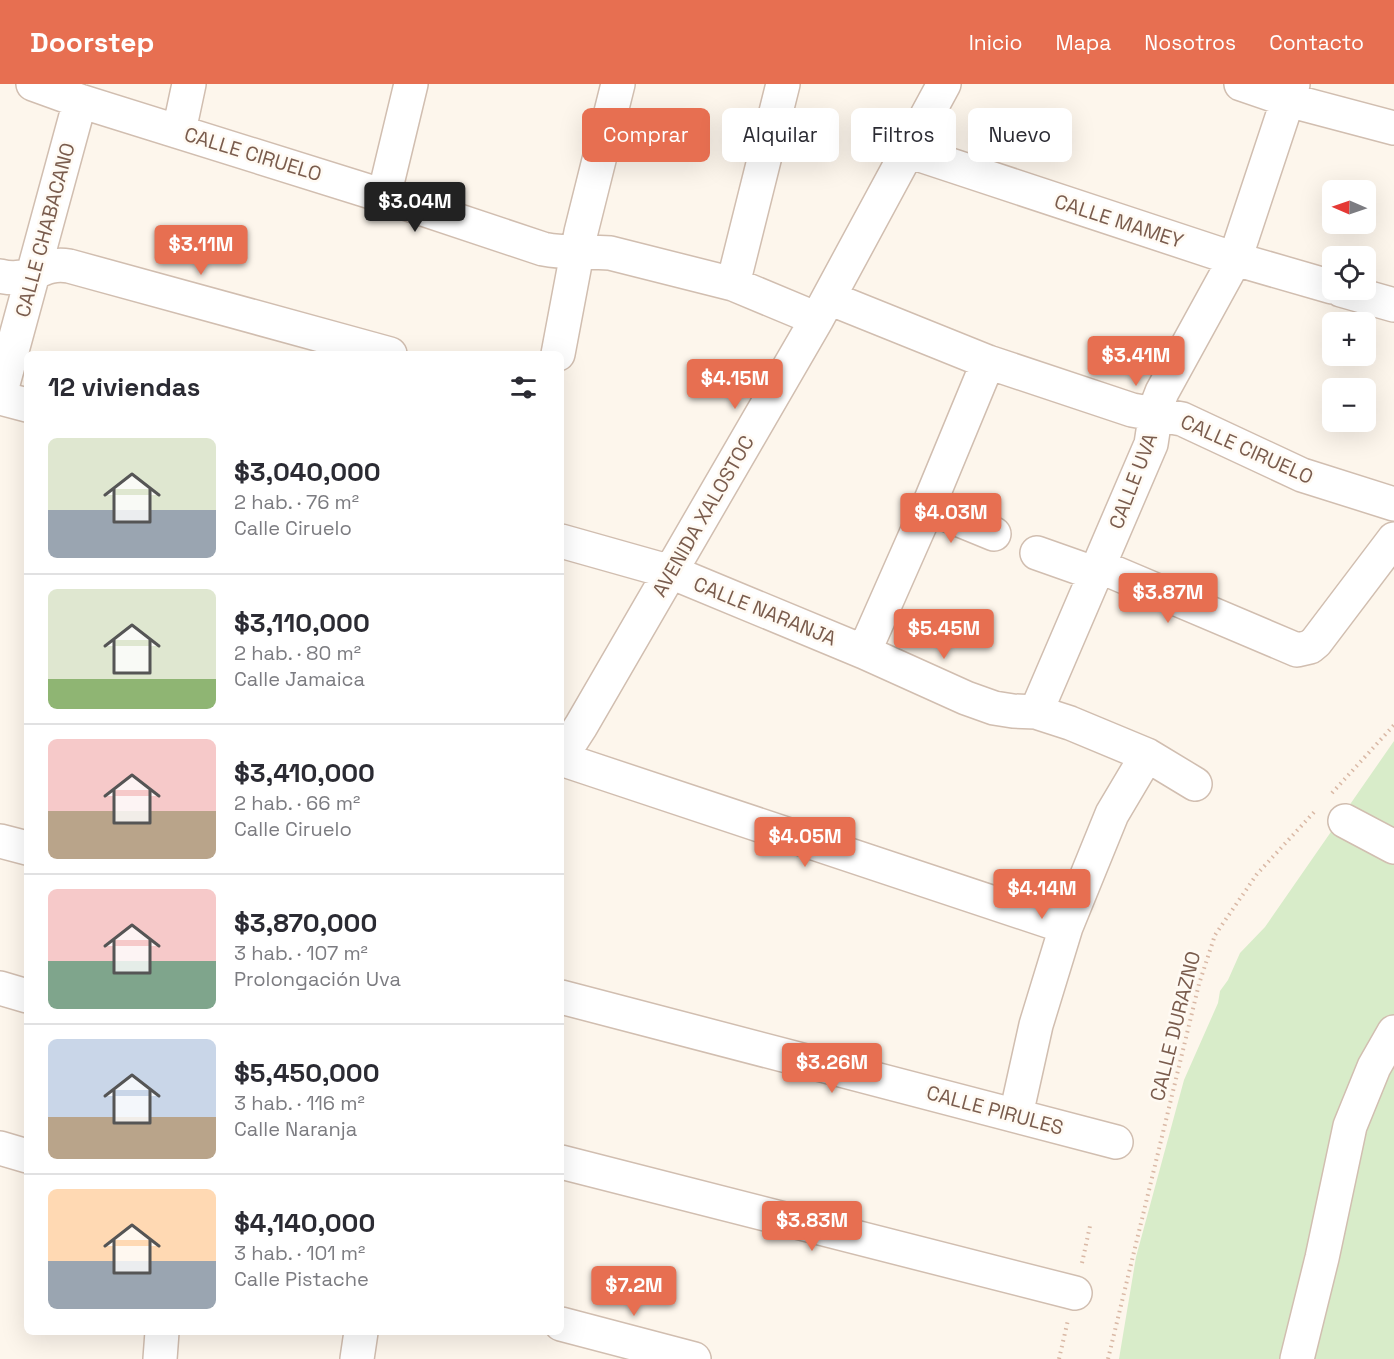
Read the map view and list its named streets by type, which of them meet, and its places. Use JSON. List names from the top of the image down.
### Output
{
  "streets": {
    "street": [
      "CALLE CIRUELO",
      "CALLE MAMEY",
      "CALLE CHABACANO",
      "CALLE UVA",
      "AVENIDA XALOSTOC",
      "CALLE NARANJA",
      "CALLE PIRULES"
    ],
    "path": ["CALLE DURAZNO"]
  },
  "crossings": [
    ["CALLE CIRUELO", "CALLE CHABACANO"],
    ["CALLE CIRUELO", "CALLE UVA"],
    ["CALLE CIRUELO", "AVENIDA XALOSTOC"],
    ["CALLE MAMEY", "CALLE UVA"],
    ["CALLE UVA", "CALLE NARANJA"],
    ["AVENIDA XALOSTOC", "CALLE NARANJA"]
  ],
  "north": "left",
  "page": {
    "header": "Doorstep",
    "nav": [
      "Inicio",
      "Mapa",
      "Nosotros",
      "Contacto"
    ],
    "chip": [
      "Comprar",
      "Alquilar",
      "Filtros",
      "Nuevo"
    ],
    "map_buttons": ["+", "−"],
    "price": [
      "$3.04M",
      "$3.11M",
      "$3.41M",
      "$4.15M",
      "$4.03M",
      "$3.87M",
      "$5.45M",
      "$4.05M",
      "$4.14M",
      "$3.26M",
      "$3.83M",
      "$7.2M"
    ],
    "heading": "12 viviendas",
    "list": [
      {
        "name": "$3,040,000",
        "note": "2 hab. · 76 m² · Calle Ciruelo"
      },
      {
        "name": "$3,110,000",
        "note": "2 hab. · 80 m² · Calle Jamaica"
      },
      {
        "name": "$3,410,000",
        "note": "2 hab. · 66 m² · Calle Ciruelo"
      },
      {
        "name": "$3,870,000",
        "note": "3 hab. · 107 m² · Prolongación Uva"
      },
      {
        "name": "$5,450,000",
        "note": "3 hab. · 116 m² · Calle Naranja"
      },
      {
        "name": "$4,140,000",
        "note": "3 hab. · 101 m² · Calle Pistache"
      }
    ]
  }
}
